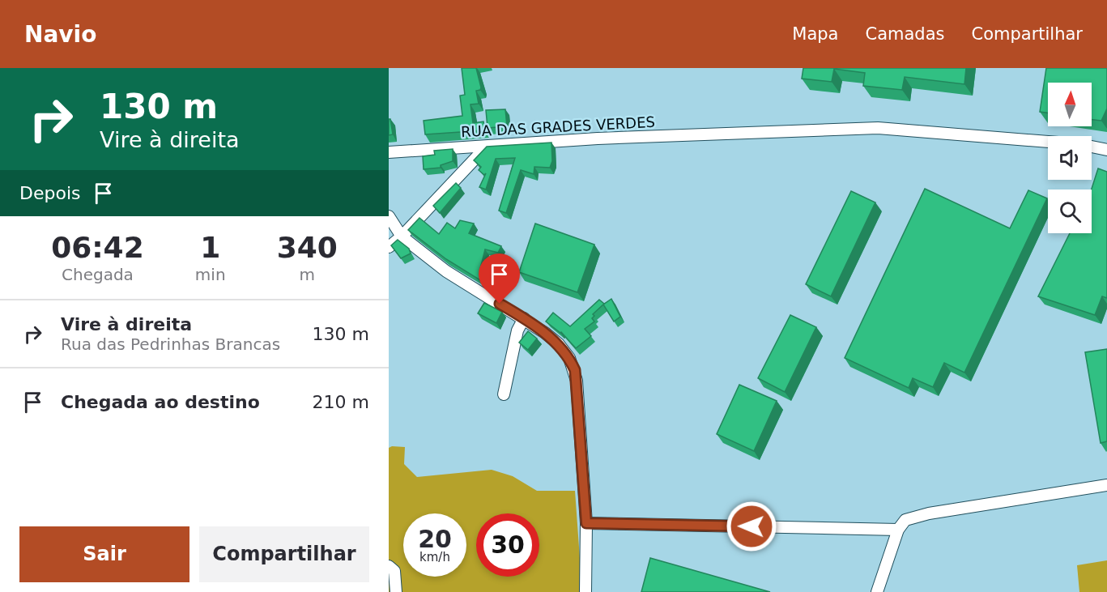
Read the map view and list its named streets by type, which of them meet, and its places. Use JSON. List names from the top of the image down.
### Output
{
  "streets": {
    "street": ["RUA DAS GRADES VERDES"]
  },
  "north": "top",
  "page": {
    "header": "Navio",
    "nav": ["Mapa", "Camadas", "Compartilhar"],
    "turn": ["130 m", "Vire à direita"],
    "then": "Depois",
    "eta": [
      "06:42",
      "Chegada",
      "1",
      "min",
      "340",
      "m"
    ],
    "list": [
      {
        "name": "Vire à direita",
        "note": "Rua das Pedrinhas Brancas",
        "value": "130 m"
      },
      {
        "name": "Chegada ao destino",
        "value": "210 m"
      }
    ],
    "speed": "20 km/h",
    "limit": "30",
    "buttons": ["Sair", "Compartilhar"]
  }
}
